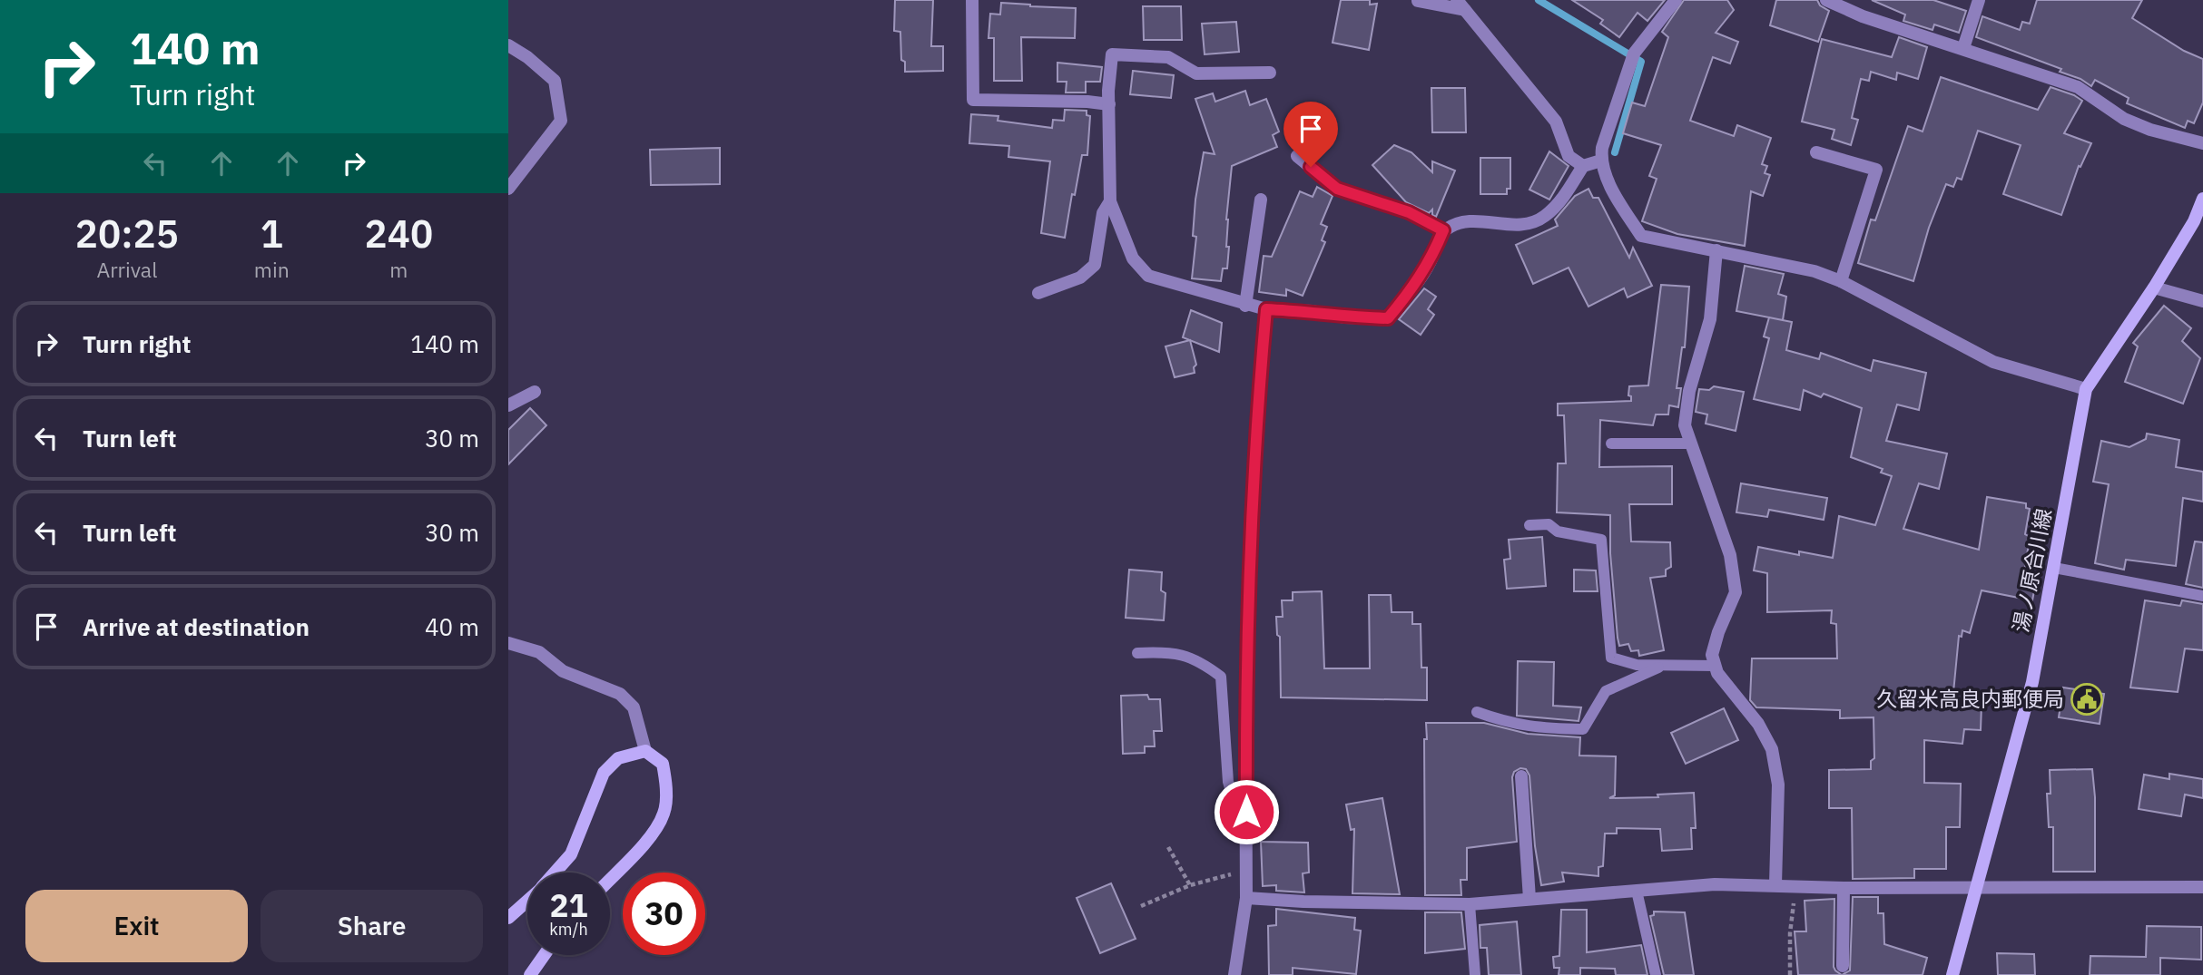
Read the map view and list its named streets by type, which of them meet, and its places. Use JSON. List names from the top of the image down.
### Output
{
  "streets": {
    "main road": ["湯ノ原合川線"]
  },
  "places": {
    "public building": ["久留米高良内郵便局"]
  },
  "page": {
    "turn": ["140 m", "Turn right"],
    "eta": [
      "20:25",
      "Arrival",
      "1",
      "min",
      "240",
      "m"
    ],
    "list": [
      {
        "name": "Turn right",
        "value": "140 m"
      },
      {
        "name": "Turn left",
        "value": "30 m"
      },
      {
        "name": "Turn left",
        "value": "30 m"
      },
      {
        "name": "Arrive at destination",
        "value": "40 m"
      }
    ],
    "speed": "21 km/h",
    "limit": "30",
    "buttons": ["Exit", "Share"]
  }
}
